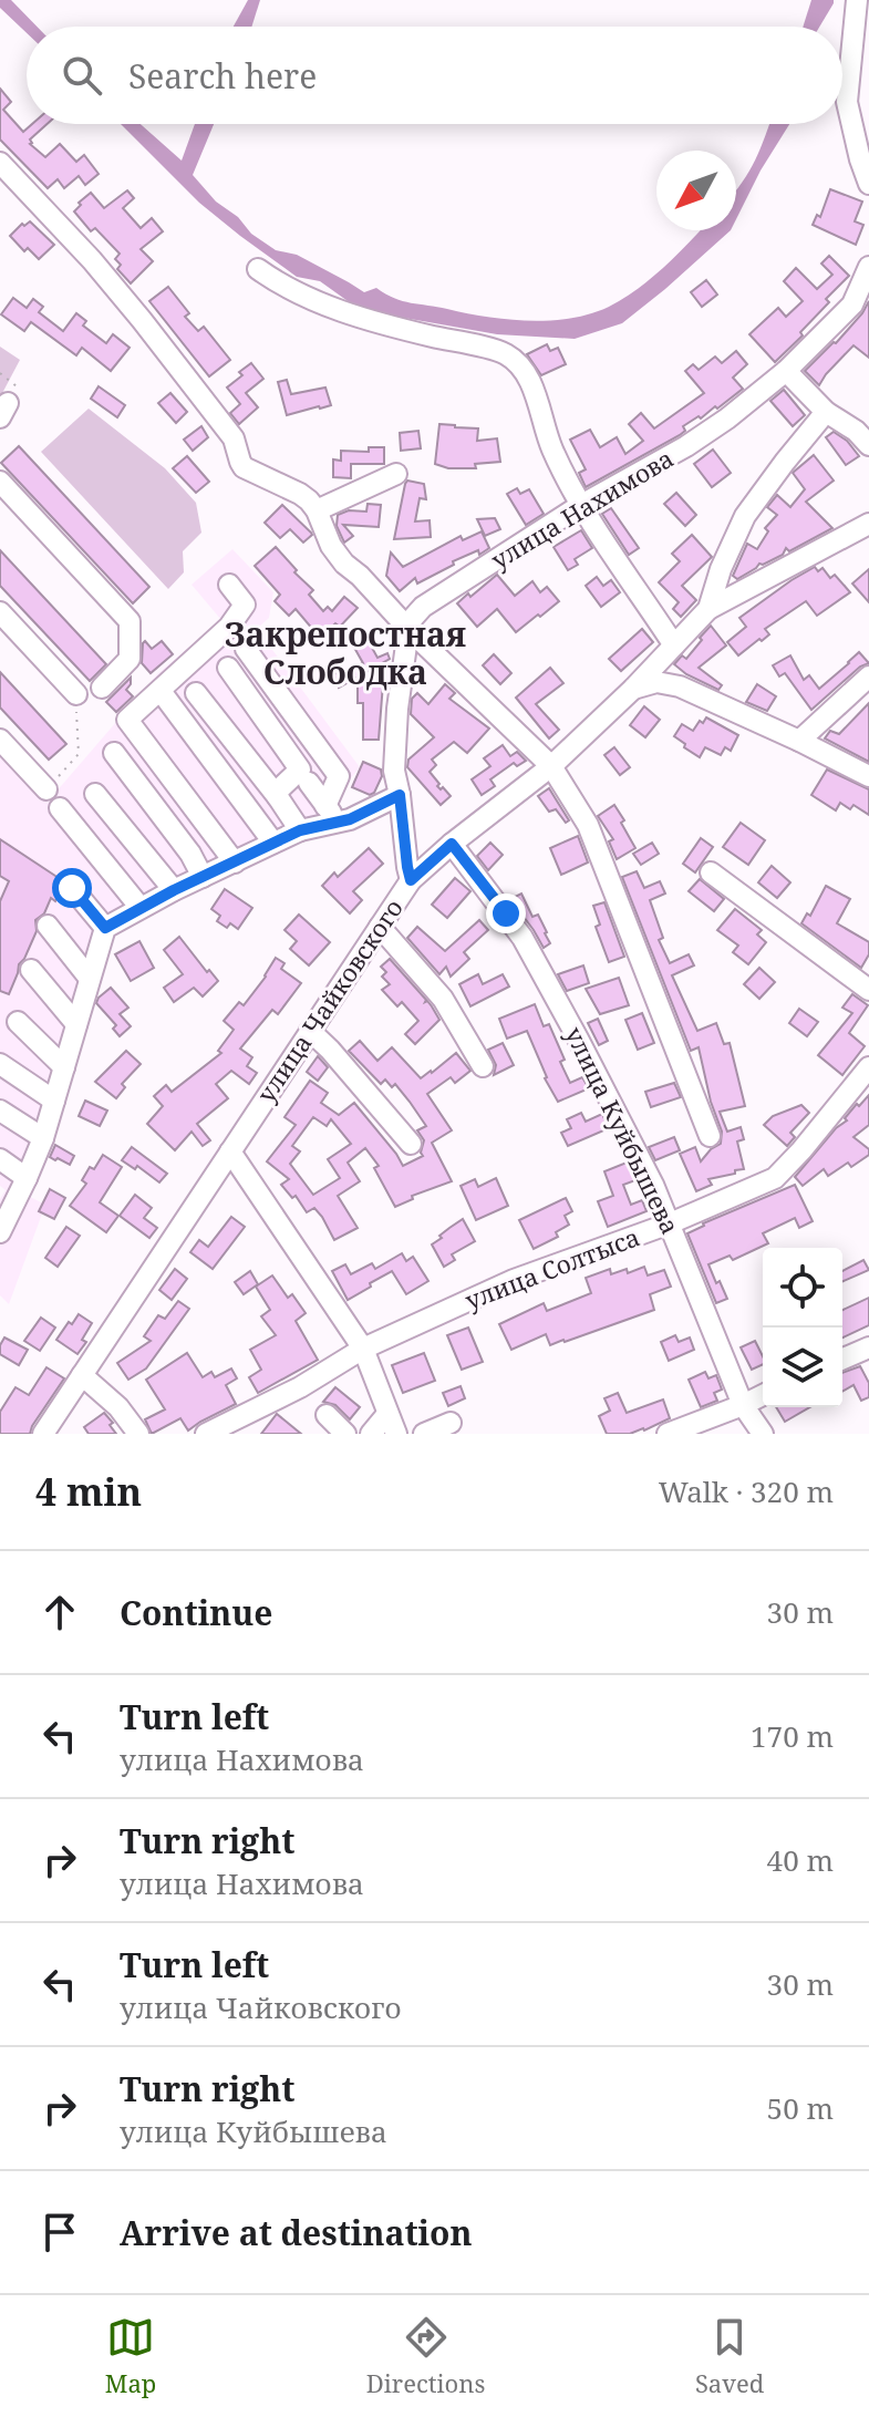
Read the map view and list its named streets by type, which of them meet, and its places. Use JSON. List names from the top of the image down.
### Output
{
  "streets": {
    "street": [
      "улица Нахимова",
      "улица Чайковского",
      "улица Куйбышева",
      "улица Солтыса"
    ]
  },
  "crossings": [
    ["улица Чайковского", "улица Куйбышева"],
    ["улица Куйбышева", "улица Солтыса"]
  ],
  "districts": ["Закрепостная Слободка"],
  "north": "bottom left",
  "page": {
    "search": "Search here",
    "heading": ["4 min", "Walk · 320 m"],
    "list": [
      ["Continue", "30 m"],
      ["Turn left", "улица Нахимова", "170 m"],
      ["Turn right", "улица Нахимова", "40 m"],
      ["Turn left", "улица Чайковского", "30 m"],
      ["Turn right", "улица Куйбышева", "50 m"],
      "Arrive at destination"
    ],
    "nav": ["Map", "Directions", "Saved"]
  }
}
